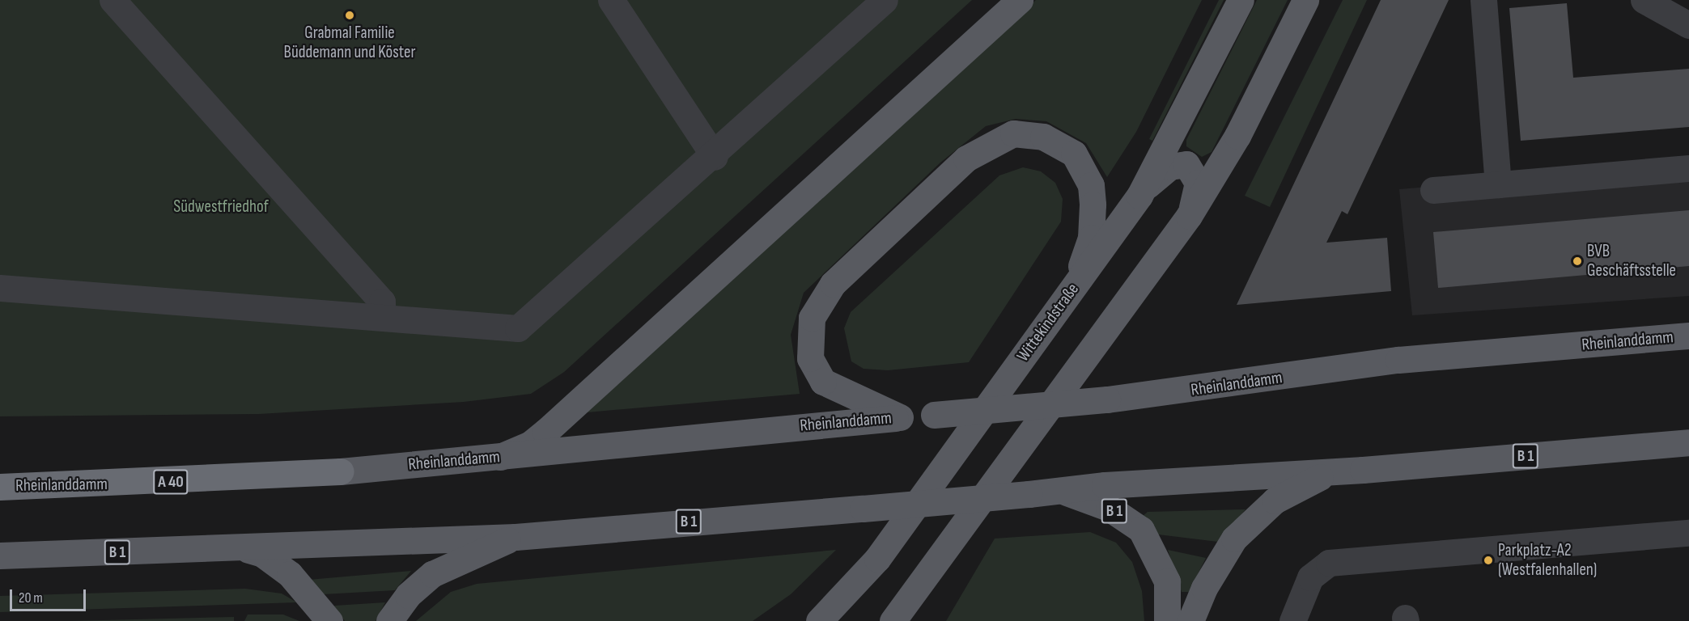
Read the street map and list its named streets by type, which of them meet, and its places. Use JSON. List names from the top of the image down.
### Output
{
  "streets": {
    "highway": ["Rheinlanddamm", "A 40"],
    "main road": ["Wittekindstraße", "B 1"]
  },
  "parks": ["Südwestfriedhof"],
  "places": ["Grabmal Familie Büddemann und Köster", "BVB Geschäftsstelle", "Parkplatz-A2 (Westfalenhallen)"],
  "scale_bar": "20 m"
}
